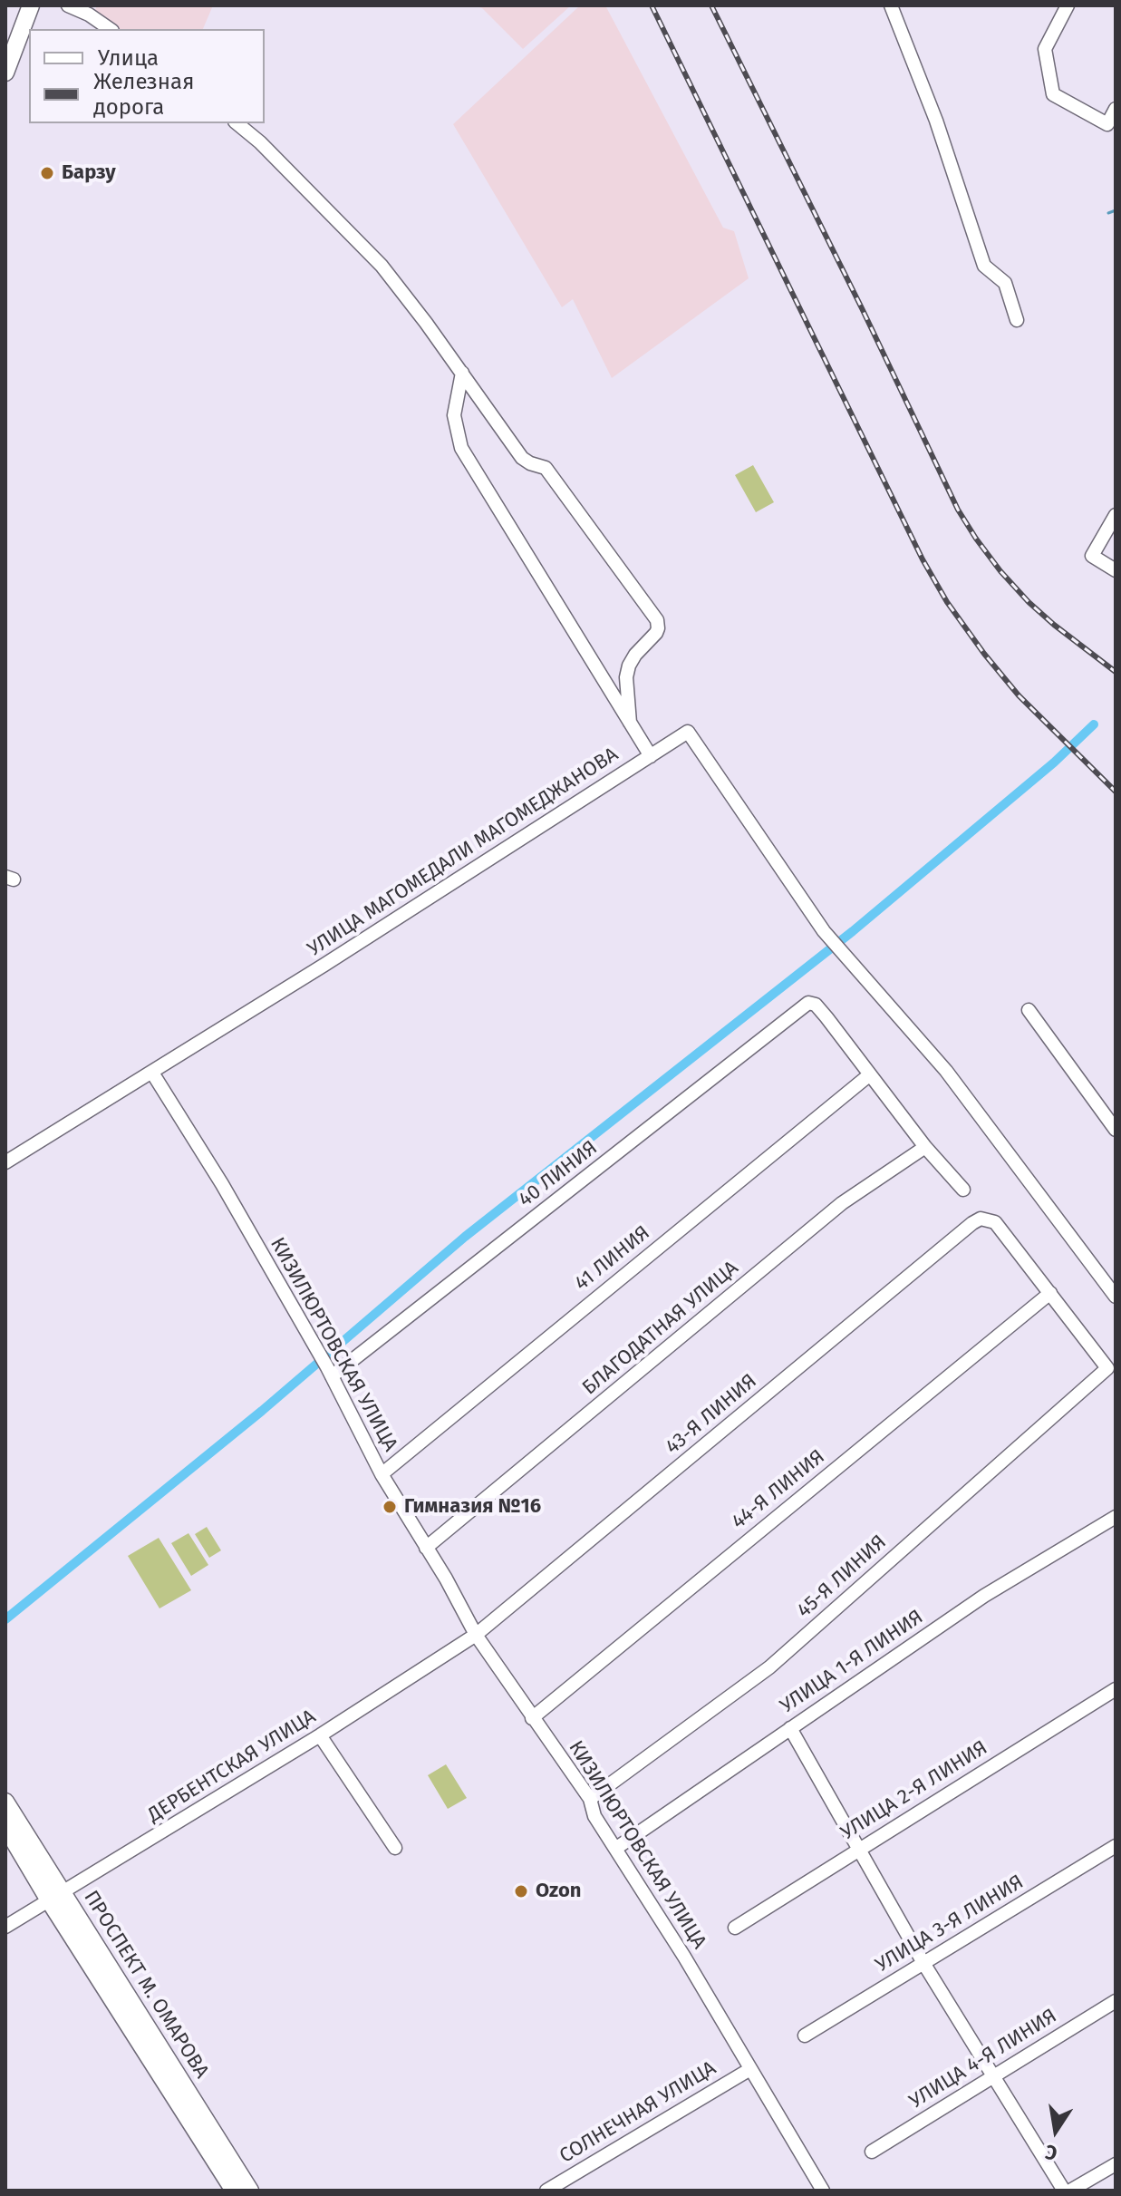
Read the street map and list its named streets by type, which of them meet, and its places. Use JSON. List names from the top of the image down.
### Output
{
  "streets": {
    "main road": ["ПРОСПЕКТ М. ОМАРОВА"],
    "street": [
      "УЛИЦА МАГОМЕДАЛИ МАГОМЕДЖАНОВA",
      "40 ЛИНИЯ",
      "41 ЛИНИЯ",
      "БЛАГОДАТНАЯ УЛИЦА",
      "КИЗИЛЮРТОВСКАЯ УЛИЦА",
      "43-Я ЛИНИЯ",
      "44-Я ЛИНИЯ",
      "45-Я ЛИНИЯ",
      "УЛИЦА 1-Я ЛИНИЯ",
      "ДЕРБЕНТСКАЯ УЛИЦА",
      "УЛИЦА 2-Я ЛИНИЯ",
      "УЛИЦА 3-Я ЛИНИЯ",
      "УЛИЦА 4-Я ЛИНИЯ",
      "СОЛНЕЧНАЯ УЛИЦА"
    ]
  },
  "crossings": [
    ["УЛИЦА МАГОМЕДАЛИ МАГОМЕДЖАНОВA", "КИЗИЛЮРТОВСКАЯ УЛИЦА"],
    ["40 ЛИНИЯ", "41 ЛИНИЯ"],
    ["40 ЛИНИЯ", "КИЗИЛЮРТОВСКАЯ УЛИЦА"],
    ["41 ЛИНИЯ", "КИЗИЛЮРТОВСКАЯ УЛИЦА"],
    ["БЛАГОДАТНАЯ УЛИЦА", "КИЗИЛЮРТОВСКАЯ УЛИЦА"],
    ["КИЗИЛЮРТОВСКАЯ УЛИЦА", "43-Я ЛИНИЯ"],
    ["КИЗИЛЮРТОВСКАЯ УЛИЦА", "44-Я ЛИНИЯ"],
    ["КИЗИЛЮРТОВСКАЯ УЛИЦА", "45-Я ЛИНИЯ"],
    ["КИЗИЛЮРТОВСКАЯ УЛИЦА", "УЛИЦА 1-Я ЛИНИЯ"],
    ["КИЗИЛЮРТОВСКАЯ УЛИЦА", "ДЕРБЕНТСКАЯ УЛИЦА"],
    ["КИЗИЛЮРТОВСКАЯ УЛИЦА", "СОЛНЕЧНАЯ УЛИЦА"],
    ["43-Я ЛИНИЯ", "44-Я ЛИНИЯ"],
    ["43-Я ЛИНИЯ", "45-Я ЛИНИЯ"],
    ["43-Я ЛИНИЯ", "ДЕРБЕНТСКАЯ УЛИЦА"],
    ["44-Я ЛИНИЯ", "45-Я ЛИНИЯ"],
    ["ДЕРБЕНТСКАЯ УЛИЦА", "ПРОСПЕКТ М. ОМАРОВА"]
  ],
  "places": ["Барзу", "Гимназия №16", "Ozon"],
  "legend": ["Улица", "Железная дорога"],
  "north": "bottom"
}
